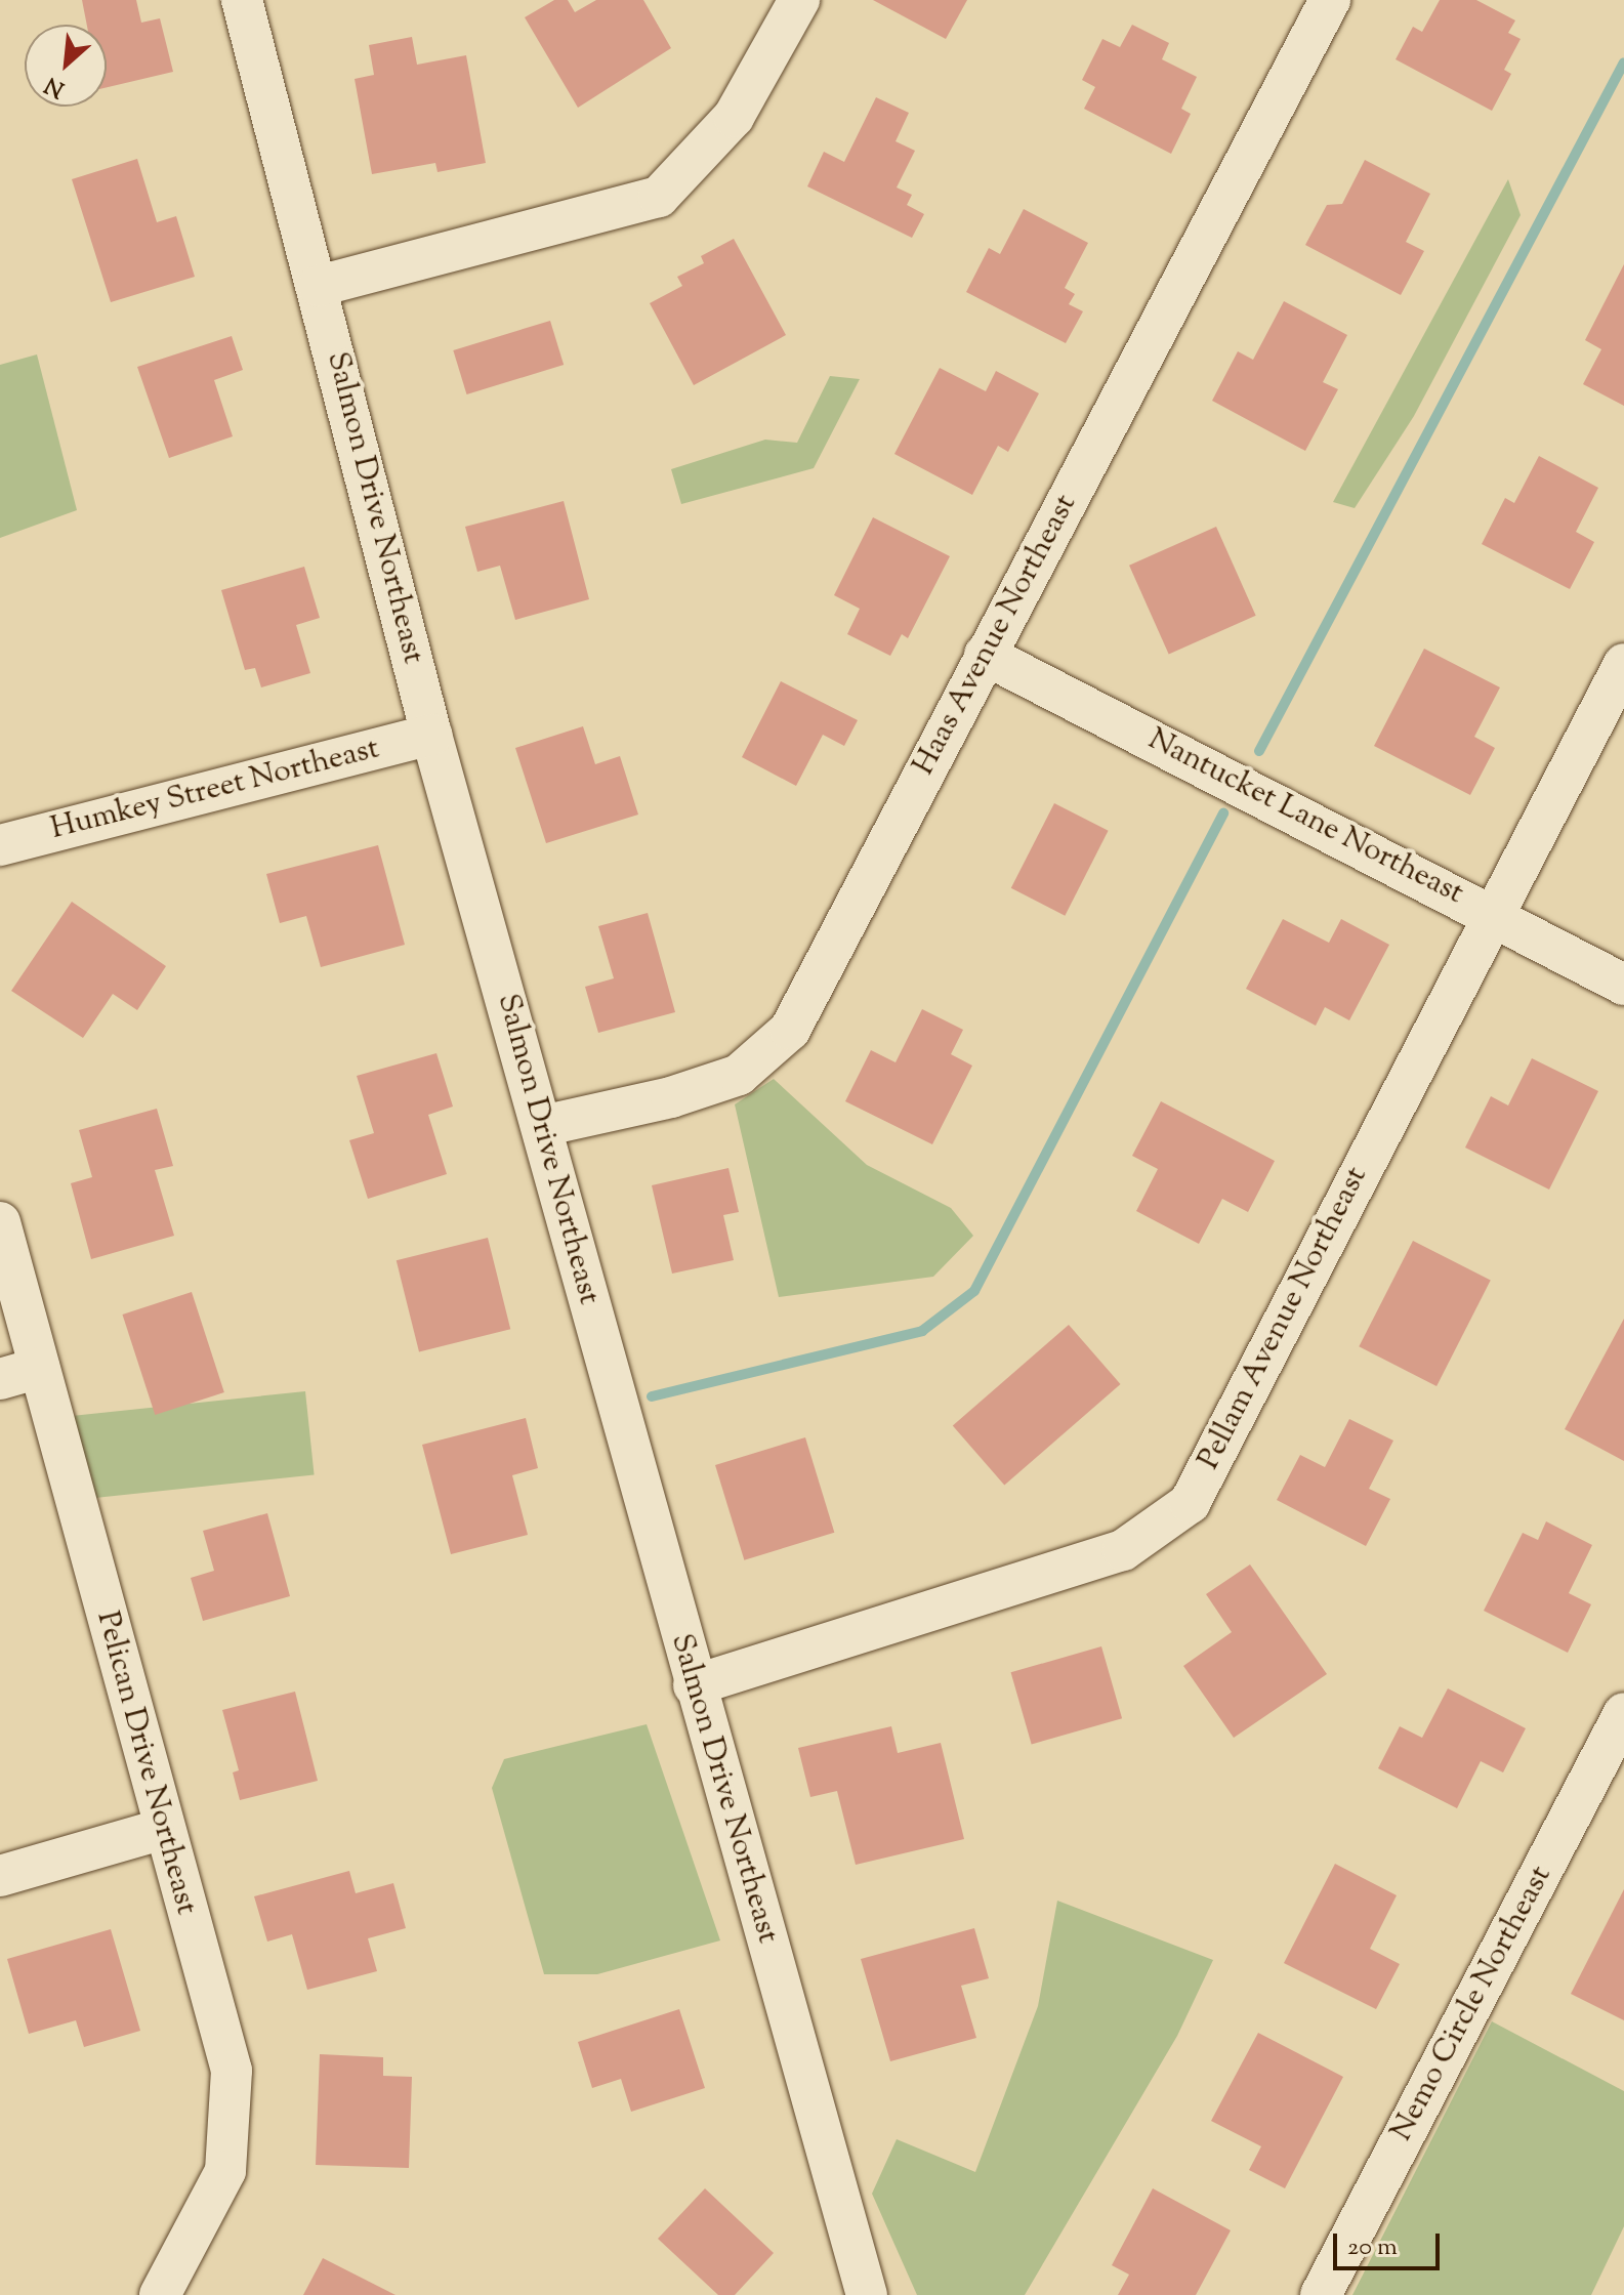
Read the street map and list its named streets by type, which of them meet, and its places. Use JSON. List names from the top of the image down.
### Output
{
  "streets": {
    "street": [
      "Salmon Drive Northeast",
      "Haas Avenue Northeast",
      "Humkey Street Northeast",
      "Nantucket Lane Northeast",
      "Pellam Avenue Northeast",
      "Pelican Drive Northeast",
      "Nemo Circle Northeast"
    ]
  },
  "crossings": [
    ["Salmon Drive Northeast", "Haas Avenue Northeast"],
    ["Salmon Drive Northeast", "Humkey Street Northeast"],
    ["Salmon Drive Northeast", "Pellam Avenue Northeast"],
    ["Haas Avenue Northeast", "Nantucket Lane Northeast"],
    ["Nantucket Lane Northeast", "Pellam Avenue Northeast"]
  ],
  "scale_bar": "20 m",
  "north": "bottom left"
}
